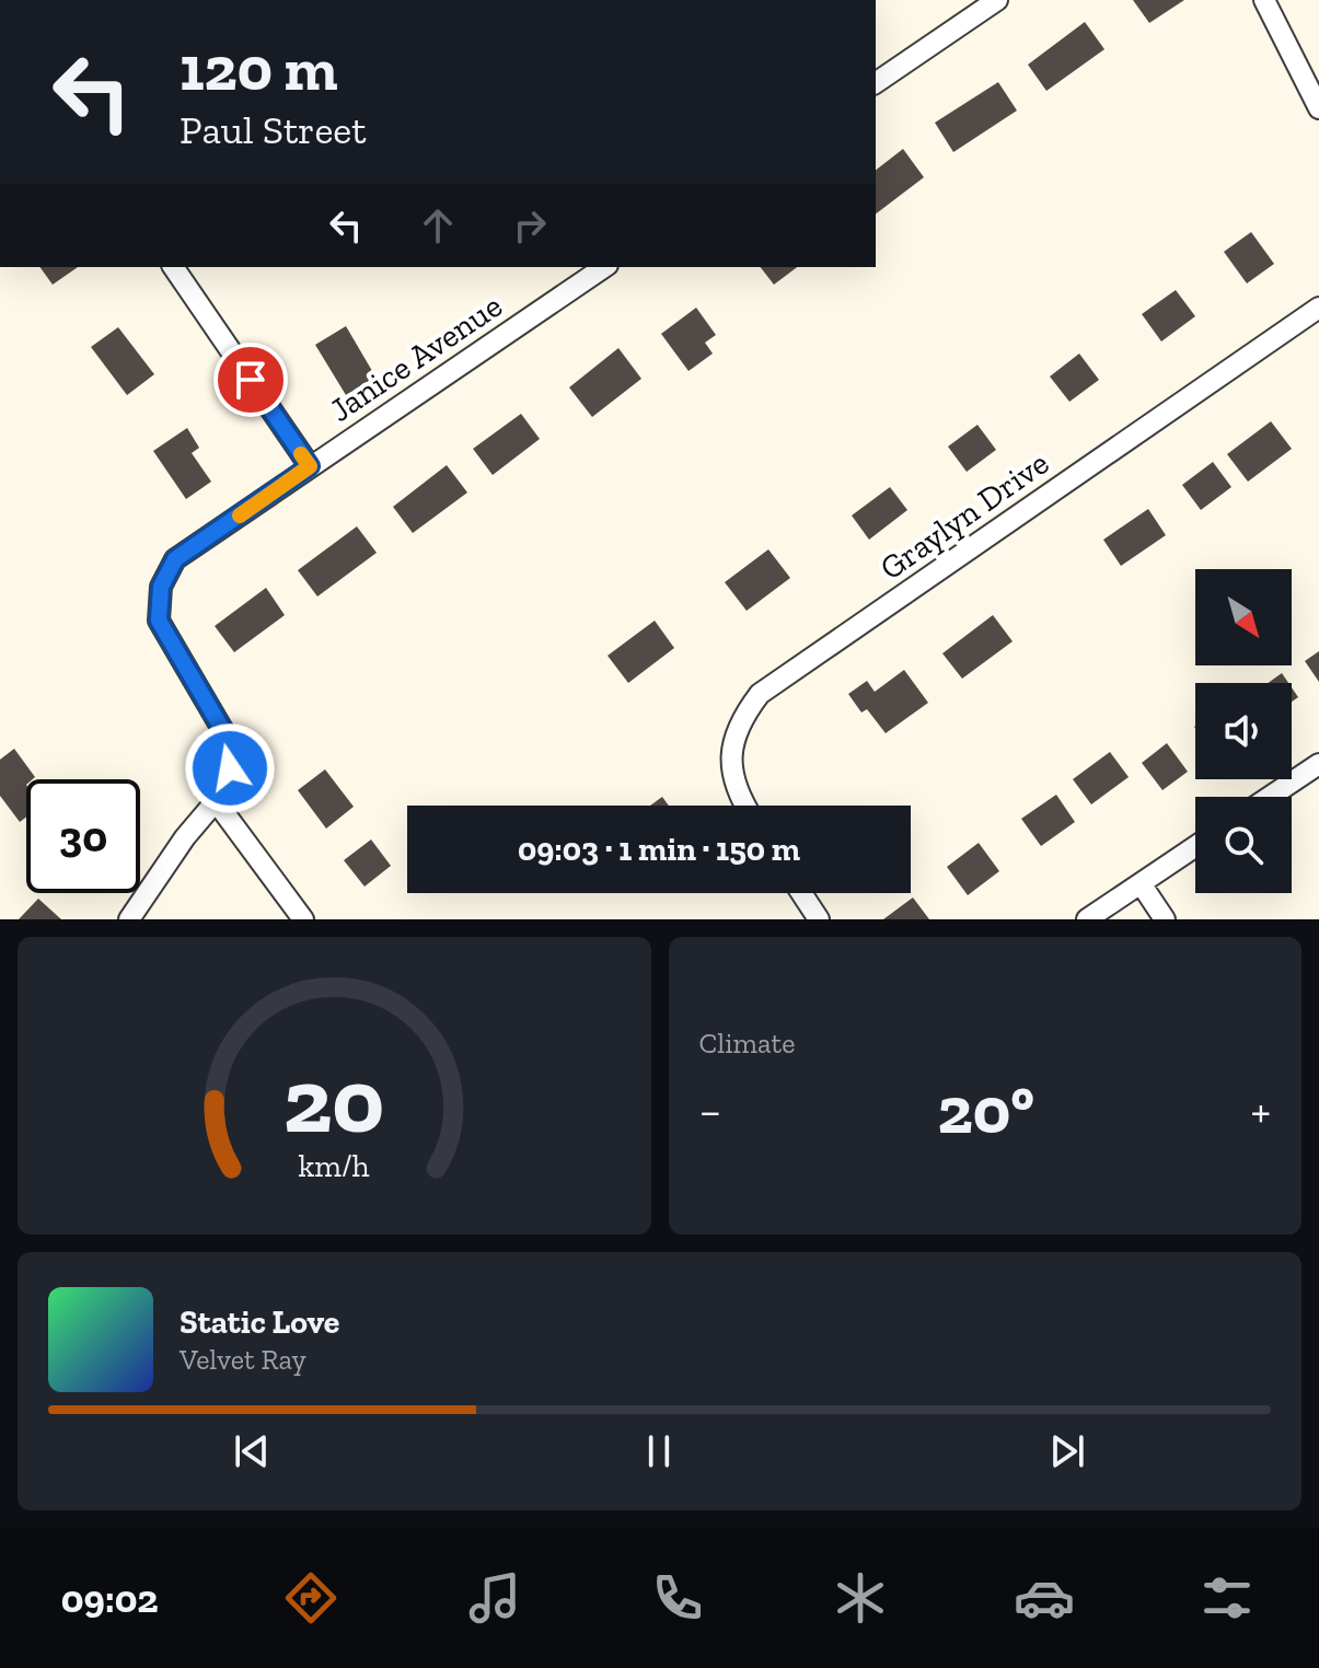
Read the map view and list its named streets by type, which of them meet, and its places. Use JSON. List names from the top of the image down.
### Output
{
  "streets": {
    "street": ["Janice Avenue", "Graylyn Drive"]
  },
  "north": "bottom right",
  "page": {
    "turn": ["120 m", "Paul Street"],
    "limit": "30",
    "trip": "09:03 · 1 min · 150 m",
    "tile": "Climate",
    "heat": ["−", "20°", "+"],
    "song": ["Static Love", "Velvet Ray"],
    "tabs": "09:02",
    "gauge": ["20", "km/h"]
  }
}
